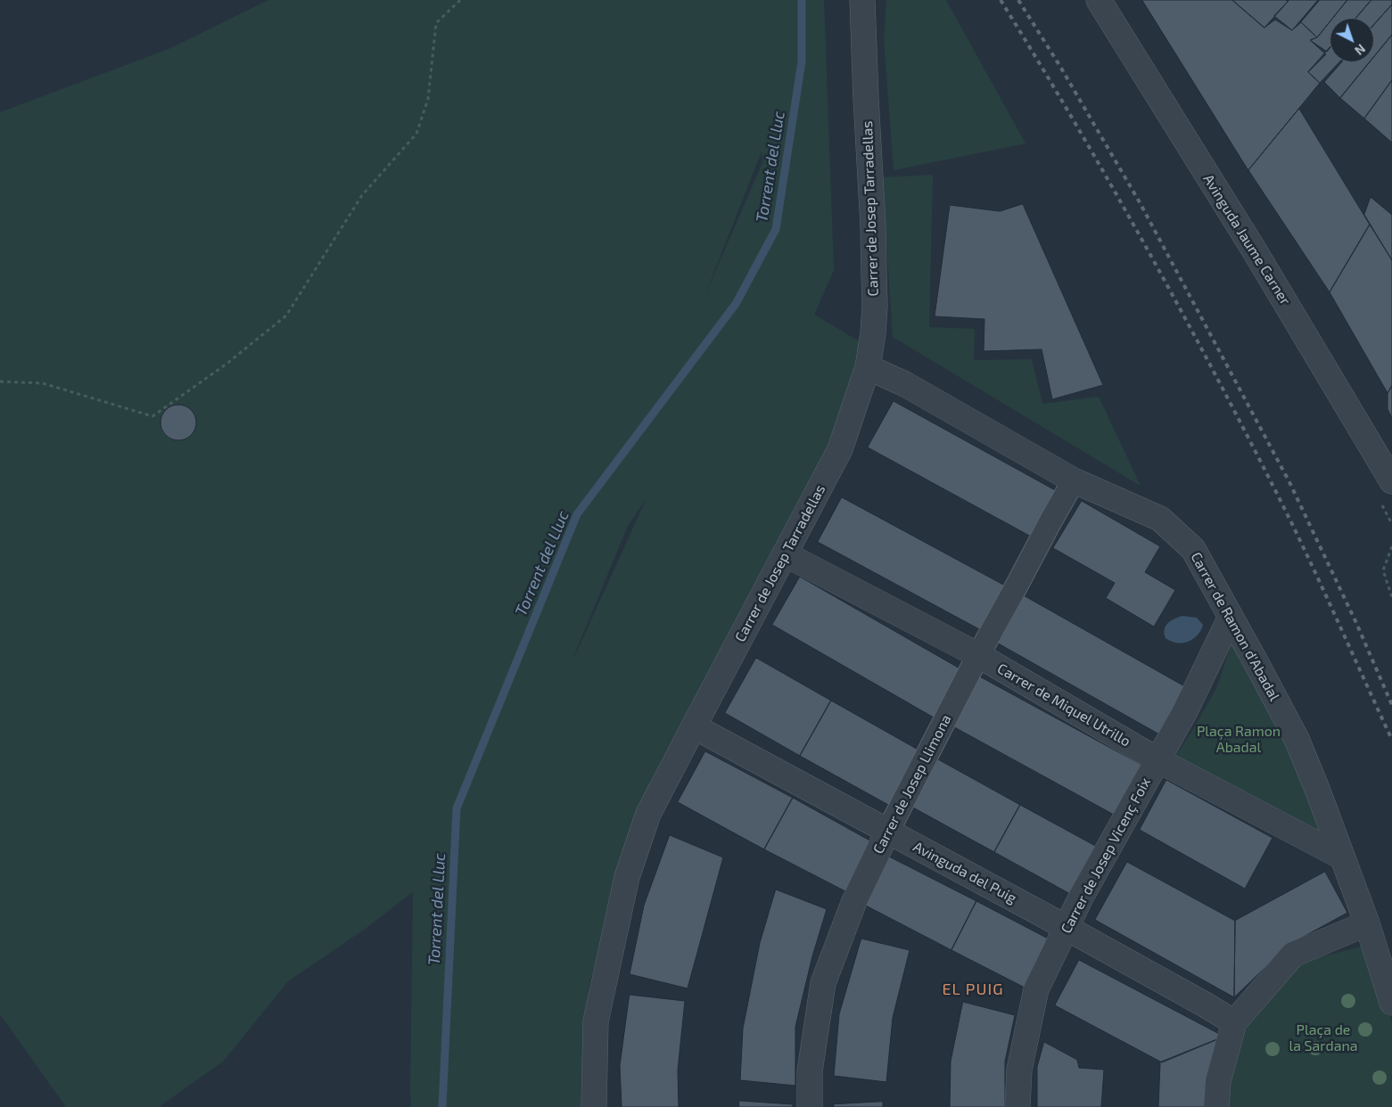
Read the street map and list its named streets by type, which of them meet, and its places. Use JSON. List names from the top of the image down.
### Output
{
  "streets": {
    "street": [
      "Carrer de Josep Tarradellas",
      "Avinguda Jaume Carner",
      "Carrer de Ramon d'Abadal",
      "Carrer de Miquel Utrillo",
      "Carrer de Josep Llimona",
      "Carrer de Josep Vicenç Foix",
      "Avinguda del Puig"
    ]
  },
  "crossings": [
    ["Carrer de Josep Tarradellas", "Carrer de Ramon d'Abadal"],
    ["Carrer de Josep Tarradellas", "Carrer de Miquel Utrillo"],
    ["Carrer de Josep Tarradellas", "Avinguda del Puig"],
    ["Carrer de Ramon d'Abadal", "Carrer de Miquel Utrillo"],
    ["Carrer de Ramon d'Abadal", "Carrer de Josep Llimona"],
    ["Carrer de Ramon d'Abadal", "Carrer de Josep Vicenç Foix"],
    ["Carrer de Miquel Utrillo", "Carrer de Josep Llimona"],
    ["Carrer de Miquel Utrillo", "Carrer de Josep Vicenç Foix"],
    ["Carrer de Josep Llimona", "Avinguda del Puig"],
    ["Carrer de Josep Vicenç Foix", "Avinguda del Puig"]
  ],
  "districts": ["EL PUIG"],
  "water": ["Torrent del Lluc"],
  "parks": ["Plaça Ramon Abadal", "Plaça de la Sardana"],
  "north": "bottom right"
}
